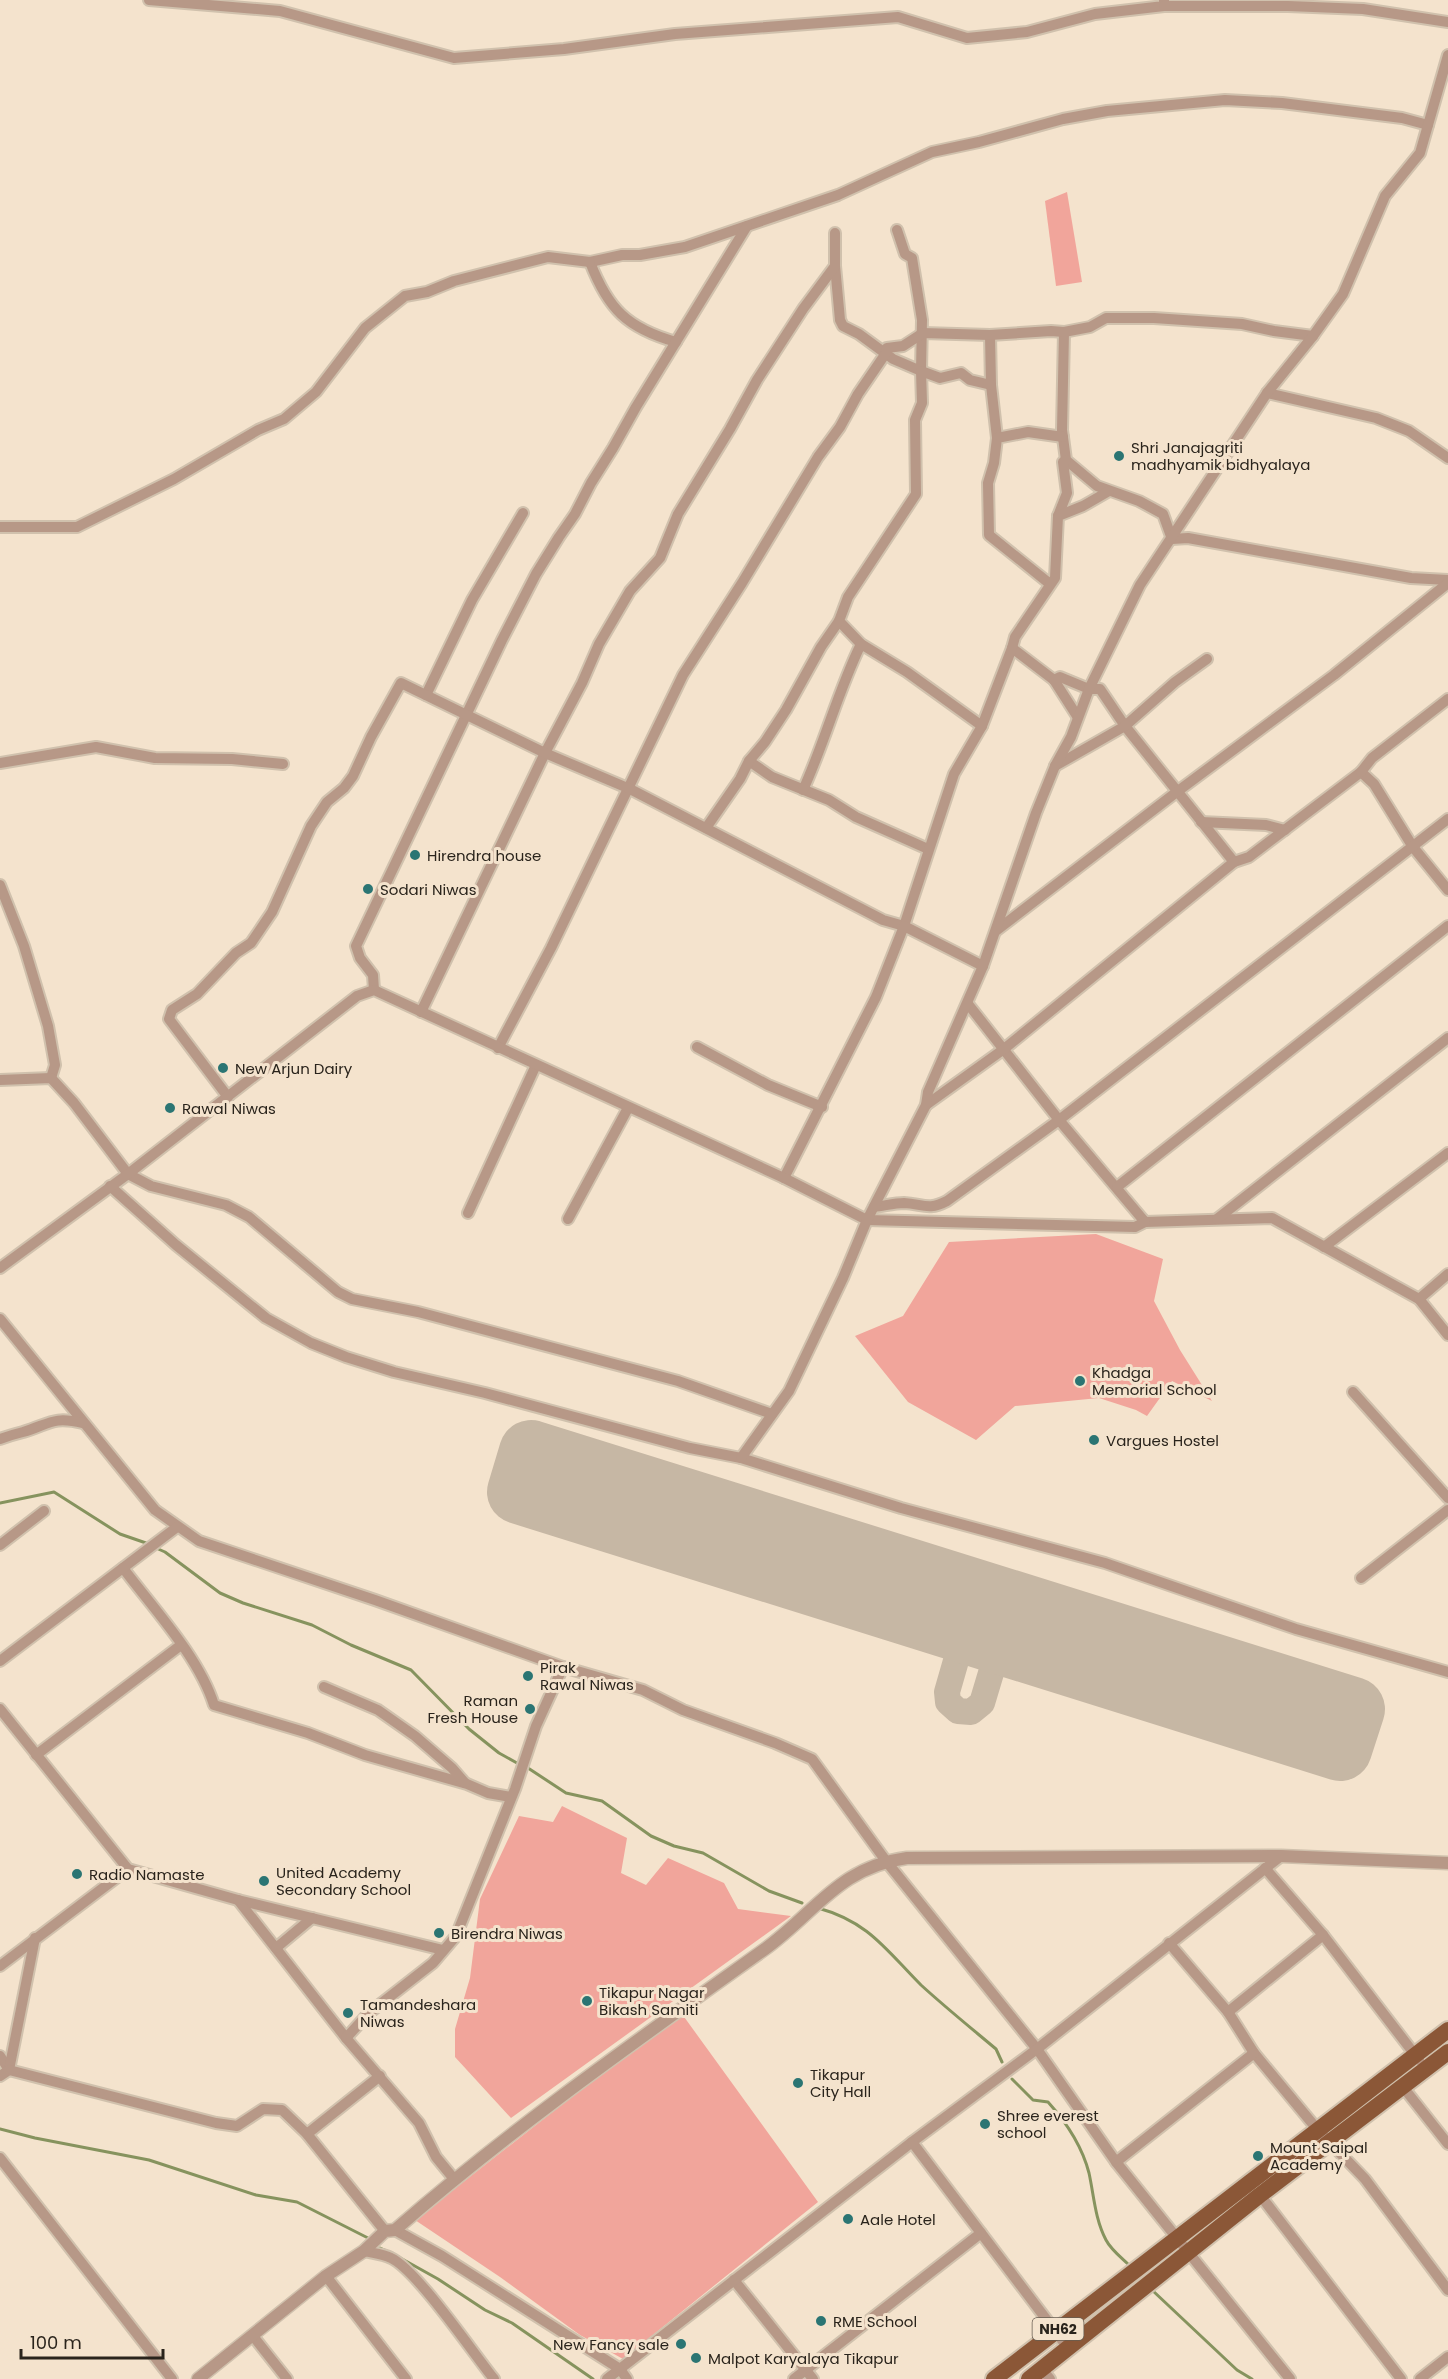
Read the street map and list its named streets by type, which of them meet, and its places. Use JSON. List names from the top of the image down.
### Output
{
  "streets": {
    "main road": ["NH62"]
  },
  "places": [
    "Shri Janajagriti madhyamik bidhyalaya",
    "Hirendra house",
    "Sodari Niwas",
    "New Arjun Dairy",
    "Rawal Niwas",
    "Khadga Memorial School",
    "Vargues Hostel",
    "Pirak Rawal Niwas",
    "Raman Fresh House",
    "Radio Namaste",
    "United Academy Secondary School",
    "Birendra Niwas",
    "Tikapur Nagar Bikash Samiti",
    "Tamandeshara Niwas",
    "Tikapur City Hall",
    "Shree everest school",
    "Mount Saipal Academy",
    "Aale Hotel",
    "RME School",
    "New Fancy sale",
    "Malpot Karyalaya Tikapur"
  ],
  "scale_bar": "100 m"
}
